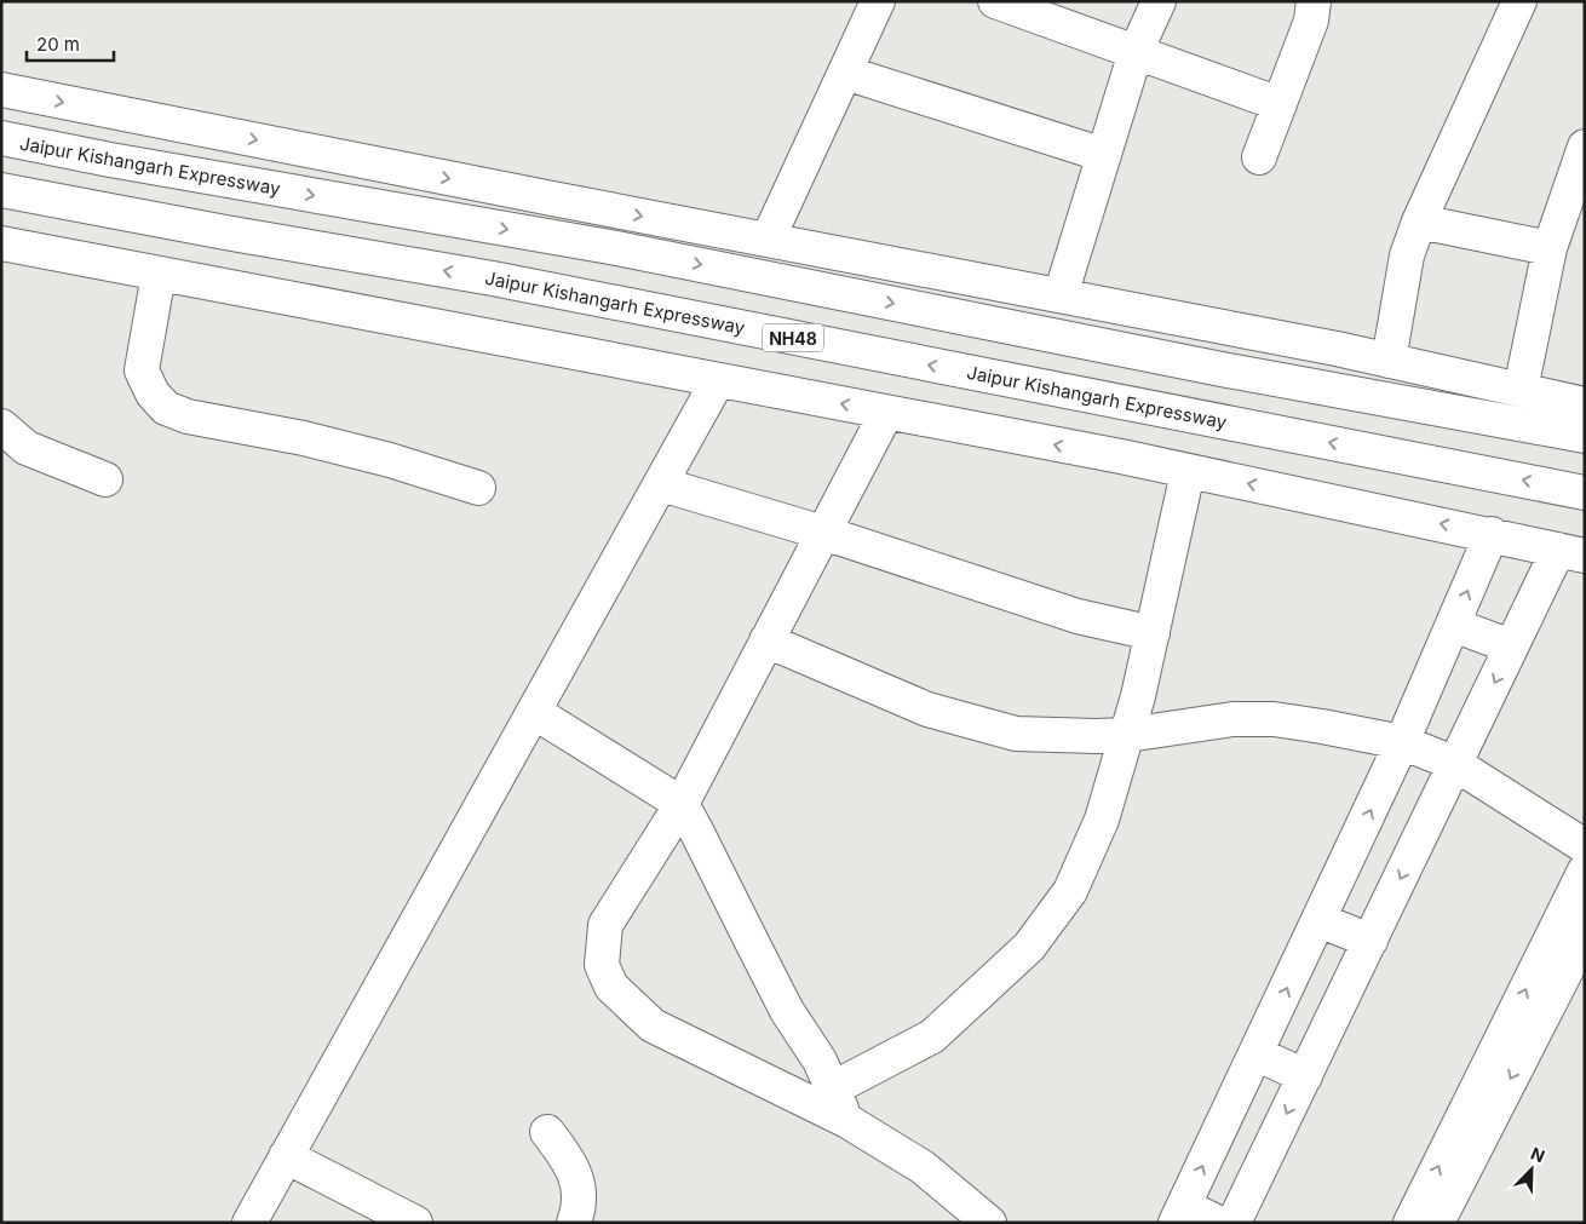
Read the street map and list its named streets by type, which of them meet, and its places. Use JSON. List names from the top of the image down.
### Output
{
  "streets": {
    "main road": ["Jaipur Kishangarh Expressway", "NH48"]
  },
  "scale_bar": "20 m",
  "north": "top right"
}
